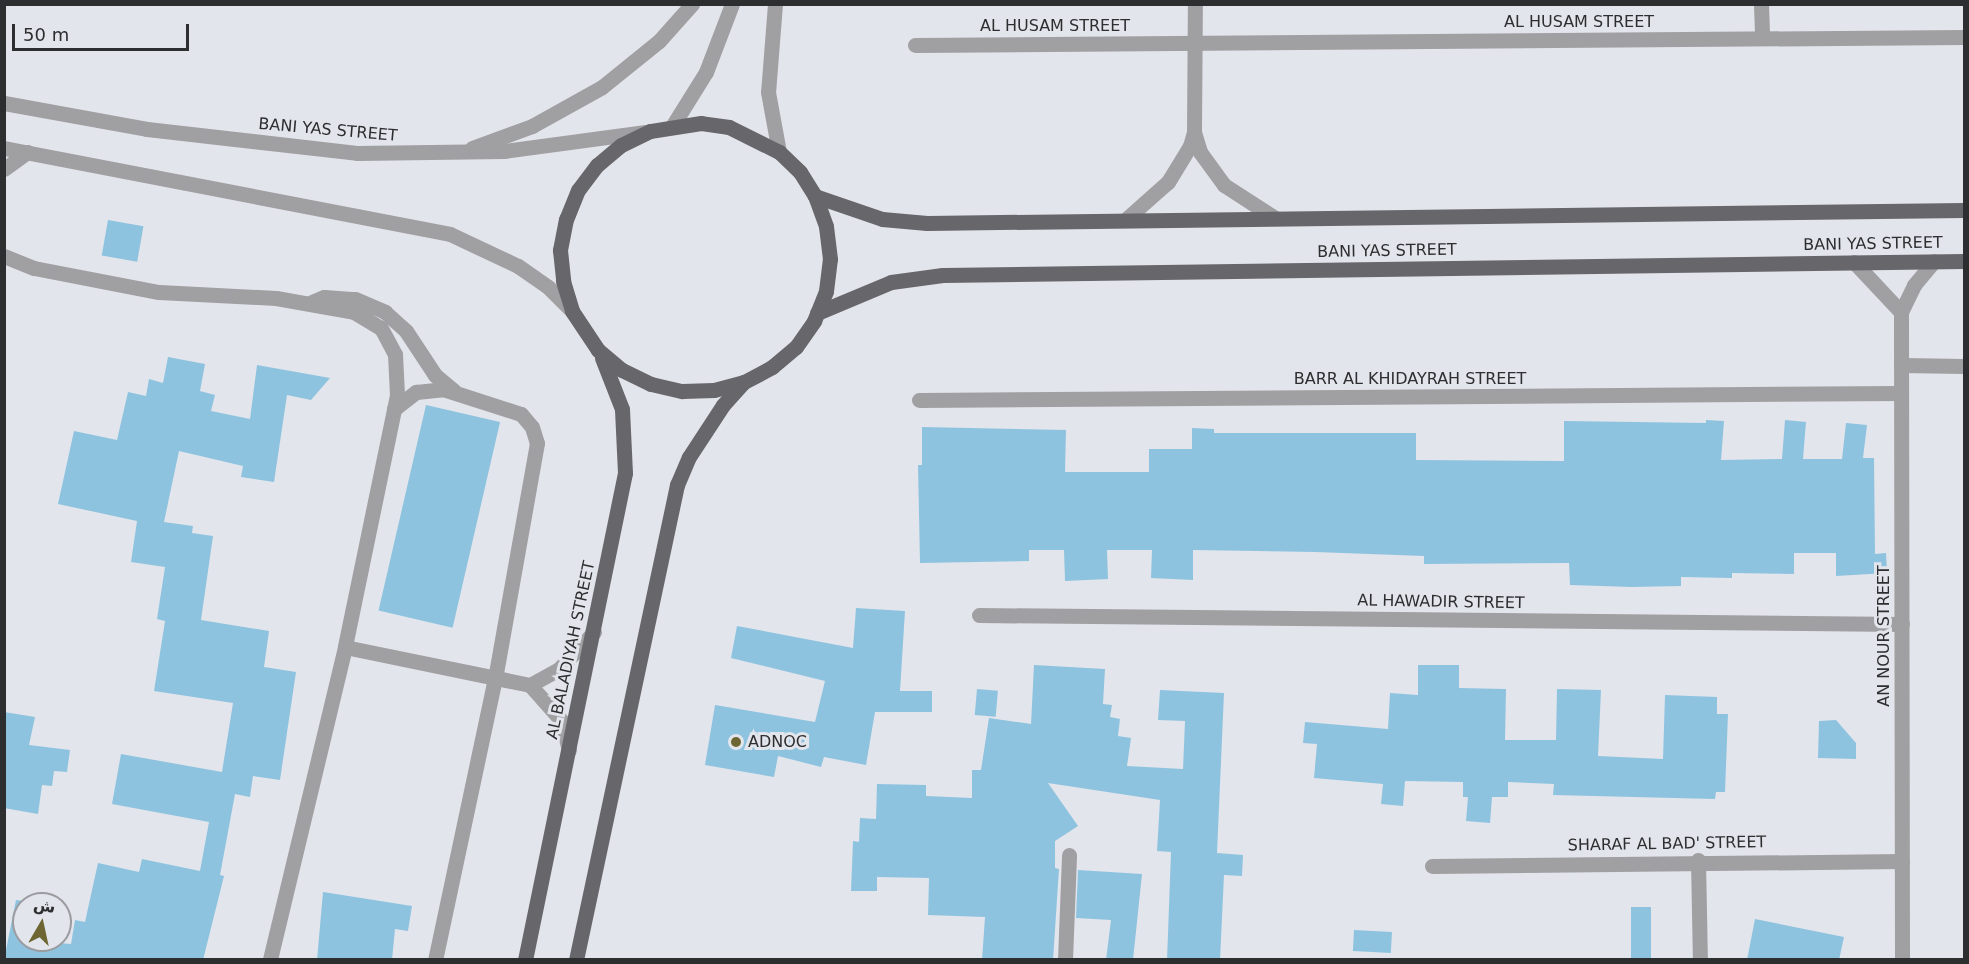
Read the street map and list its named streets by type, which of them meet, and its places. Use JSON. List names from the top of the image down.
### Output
{
  "streets": {
    "main road": ["BANI YAS STREET", "AL BALADIYAH STREET"],
    "street": [
      "AL HUSAM STREET",
      "BARR AL KHIDAYRAH STREET",
      "AL HAWADIR STREET",
      "AN NOUR STREET",
      "SHARAF AL BAD' STREET"
    ]
  },
  "crossings": [
    ["BANI YAS STREET", "AN NOUR STREET"],
    ["BARR AL KHIDAYRAH STREET", "AN NOUR STREET"],
    ["AL HAWADIR STREET", "AN NOUR STREET"],
    ["AN NOUR STREET", "SHARAF AL BAD' STREET"]
  ],
  "places": ["ADNOC"],
  "scale_bar": "50 m",
  "north": "top"
}
